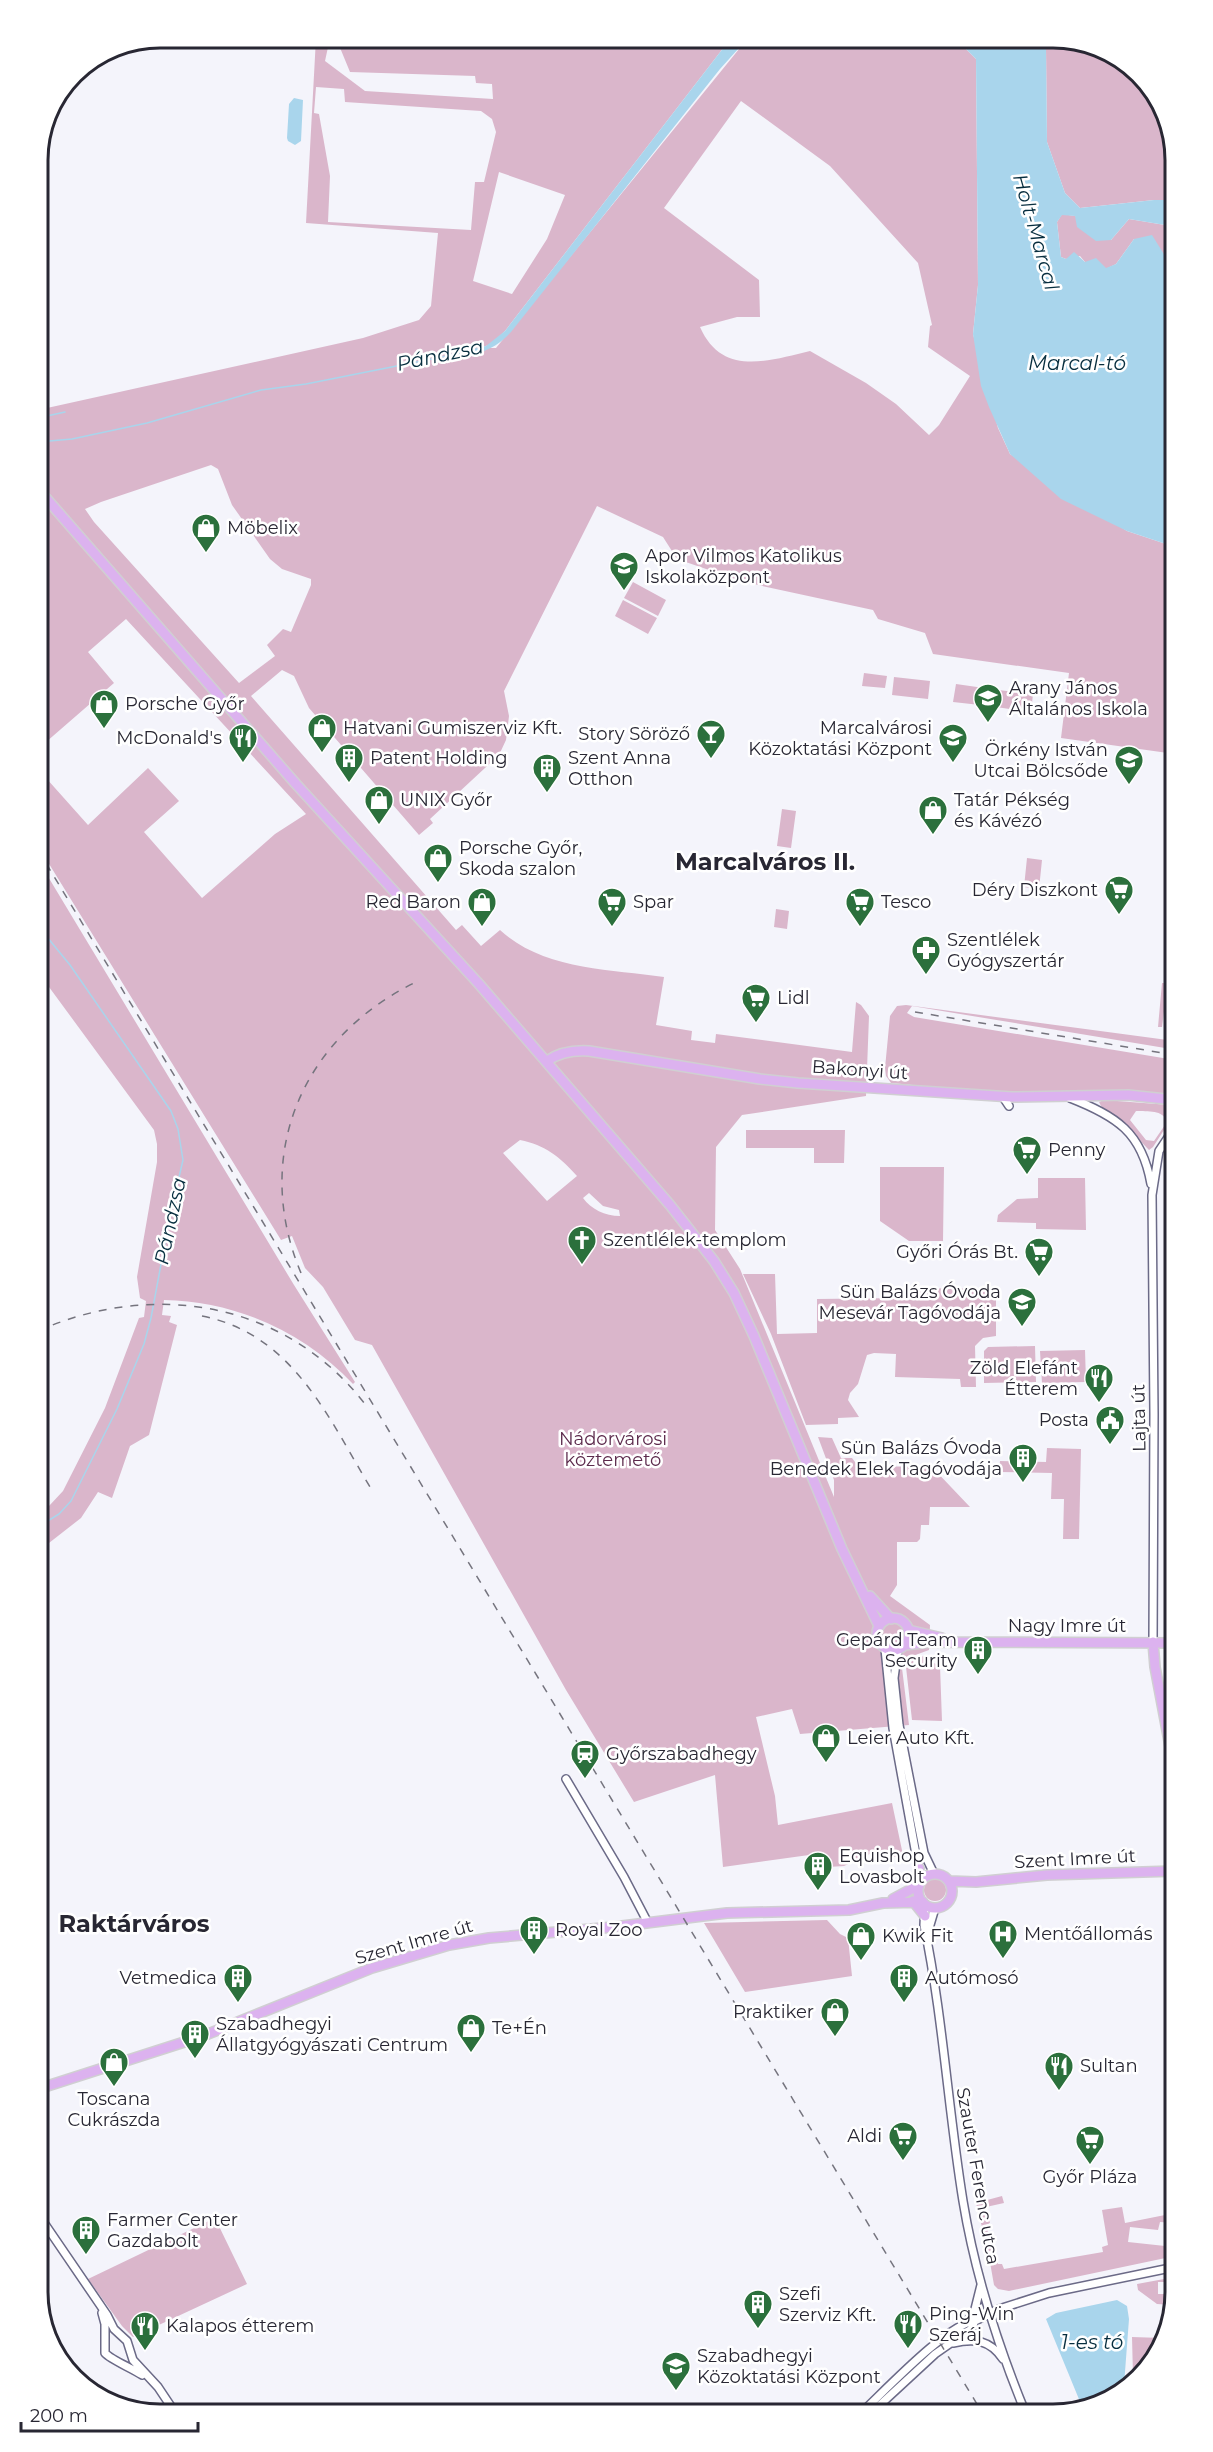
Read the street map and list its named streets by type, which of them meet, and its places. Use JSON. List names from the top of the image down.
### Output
{
  "streets": {
    "main road": ["Bakonyi út", "Nagy Imre út", "Szent Imre út"],
    "street": ["Lajta út", "Szauter Ferenc utca"]
  },
  "crossings": [
    ["Bakonyi út", "Lajta út"],
    ["Lajta út", "Nagy Imre út"],
    ["Szent Imre út", "Szauter Ferenc utca"]
  ],
  "districts": ["Marcalváros II.", "Raktárváros"],
  "water": [
    "Holt-Marcal",
    "Pándzsa",
    "Marcal-tó",
    "1-es tó"
  ],
  "parks": ["Nádorvárosi köztemető"],
  "places": {
    "shop": [
      "Möbelix",
      "Porsche Győr",
      "Hatvani Gumiszerviz Kft.",
      "UNIX Győr",
      "Tatár Pékség és Kávézó",
      "Porsche Győr, Skoda szalon",
      "Red Baron",
      "Leier Auto Kft.",
      "Kwik Fit",
      "Praktiker",
      "Te+Én",
      "Toscana Cukrászda"
    ],
    "school or university": [
      "Apor Vilmos Katolikus Iskolaközpont",
      "Arany János Általános Iskola",
      "Marcalvárosi Közoktatási Központ",
      "Örkény István Utcai Bölcsőde",
      "Sün Balázs Óvoda Mesevár Tagóvodája",
      "Szabadhegyi Közoktatási Központ"
    ],
    "bar": ["Story Söröző"],
    "restaurant": [
      "McDonald's",
      "Zöld Elefánt Étterem",
      "Sultan",
      "Ping-Win Szeráj",
      "Kalapos étterem"
    ],
    "building": [
      "Patent Holding",
      "Szent Anna Otthon",
      "Sün Balázs Óvoda Benedek Elek Tagóvodája",
      "Gepárd Team Security",
      "Equishop Lovasbolt",
      "Royal Zoo",
      "Vetmedica",
      "Autómosó",
      "Szabadhegyi Állatgyógyászati Centrum",
      "Farmer Center Gazdabolt",
      "Szefi Szerviz Kft."
    ],
    "supermarket": [
      "Déry Diszkont",
      "Spar",
      "Tesco",
      "Lidl",
      "Penny",
      "Győri Órás Bt.",
      "Aldi",
      "Győr Pláza"
    ],
    "pharmacy": ["Szentlélek Gyógyszertár"],
    "church": ["Szentlélek-templom"],
    "public building": ["Posta"],
    "station": ["Győrszabadhegy"],
    "hospital": ["Mentőállomás"]
  },
  "scale_bar": "200 m"
}
